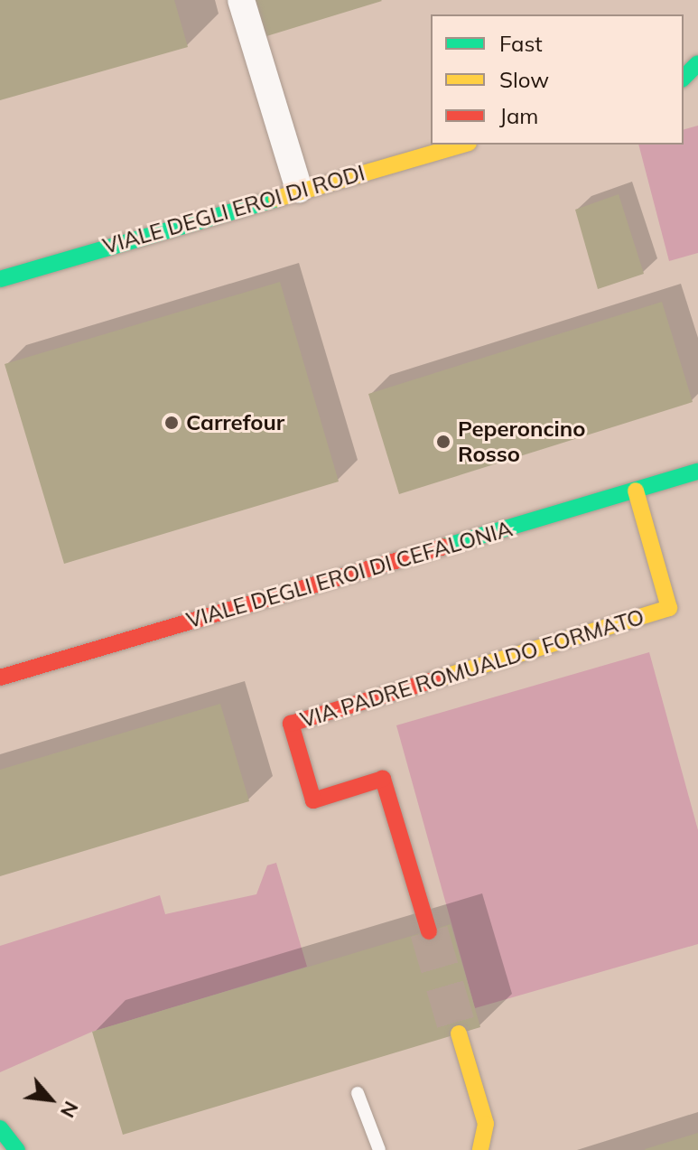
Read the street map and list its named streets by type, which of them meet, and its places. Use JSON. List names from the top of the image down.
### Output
{
  "streets": {
    "main road": ["VIALE DEGLI EROI DI RODI", "VIALE DEGLI EROI DI CEFALONIA", "VIA PADRE ROMUALDO FORMATO"]
  },
  "crossings": [
    ["VIALE DEGLI EROI DI CEFALONIA", "VIA PADRE ROMUALDO FORMATO"]
  ],
  "places": ["Carrefour", "Peperoncino Rosso"],
  "legend": ["Fast", "Slow", "Jam"],
  "north": "bottom right"
}
